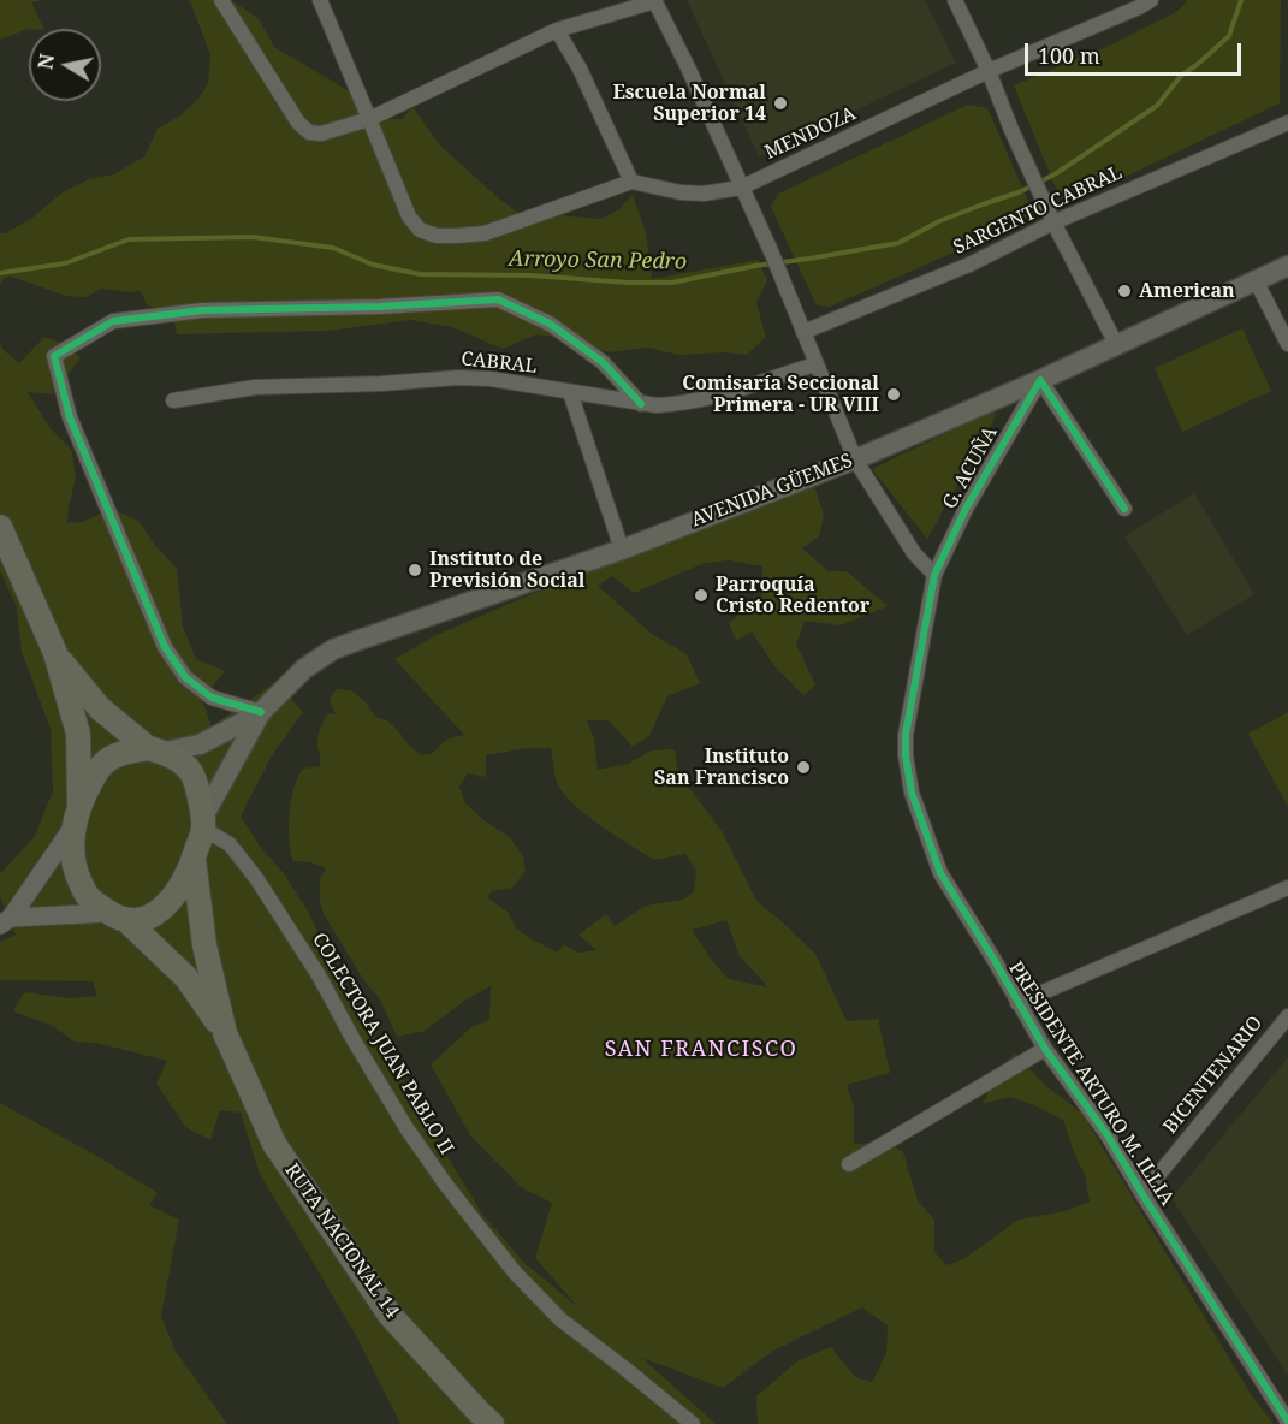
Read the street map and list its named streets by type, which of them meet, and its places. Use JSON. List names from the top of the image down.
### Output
{
  "streets": {
    "highway": ["RUTA NACIONAL 14"],
    "main road": ["AVENIDA GÜEMES"],
    "street": [
      "MENDOZA",
      "SARGENTO CABRAL",
      "CABRAL",
      "G. ACUÑA",
      "COLECTORA JUAN PABLO II",
      "BICENTENARIO",
      "PRESIDENTE ARTURO M. ILLIA"
    ]
  },
  "crossings": [
    ["G. ACUÑA", "AVENIDA GÜEMES"],
    ["G. ACUÑA", "PRESIDENTE ARTURO M. ILLIA"],
    ["AVENIDA GÜEMES", "COLECTORA JUAN PABLO II"],
    ["AVENIDA GÜEMES", "RUTA NACIONAL 14"],
    ["COLECTORA JUAN PABLO II", "RUTA NACIONAL 14"],
    ["BICENTENARIO", "PRESIDENTE ARTURO M. ILLIA"]
  ],
  "districts": ["SAN FRANCISCO"],
  "water": ["Arroyo San Pedro"],
  "places": [
    "Escuela Normal Superior 14",
    "American",
    "Comisaría Seccional Primera - UR VIII",
    "Instituto de Previsión Social",
    "Parroquía Cristo Redentor",
    "Instituto San Francisco"
  ],
  "scale_bar": "100 m",
  "north": "left"
}
